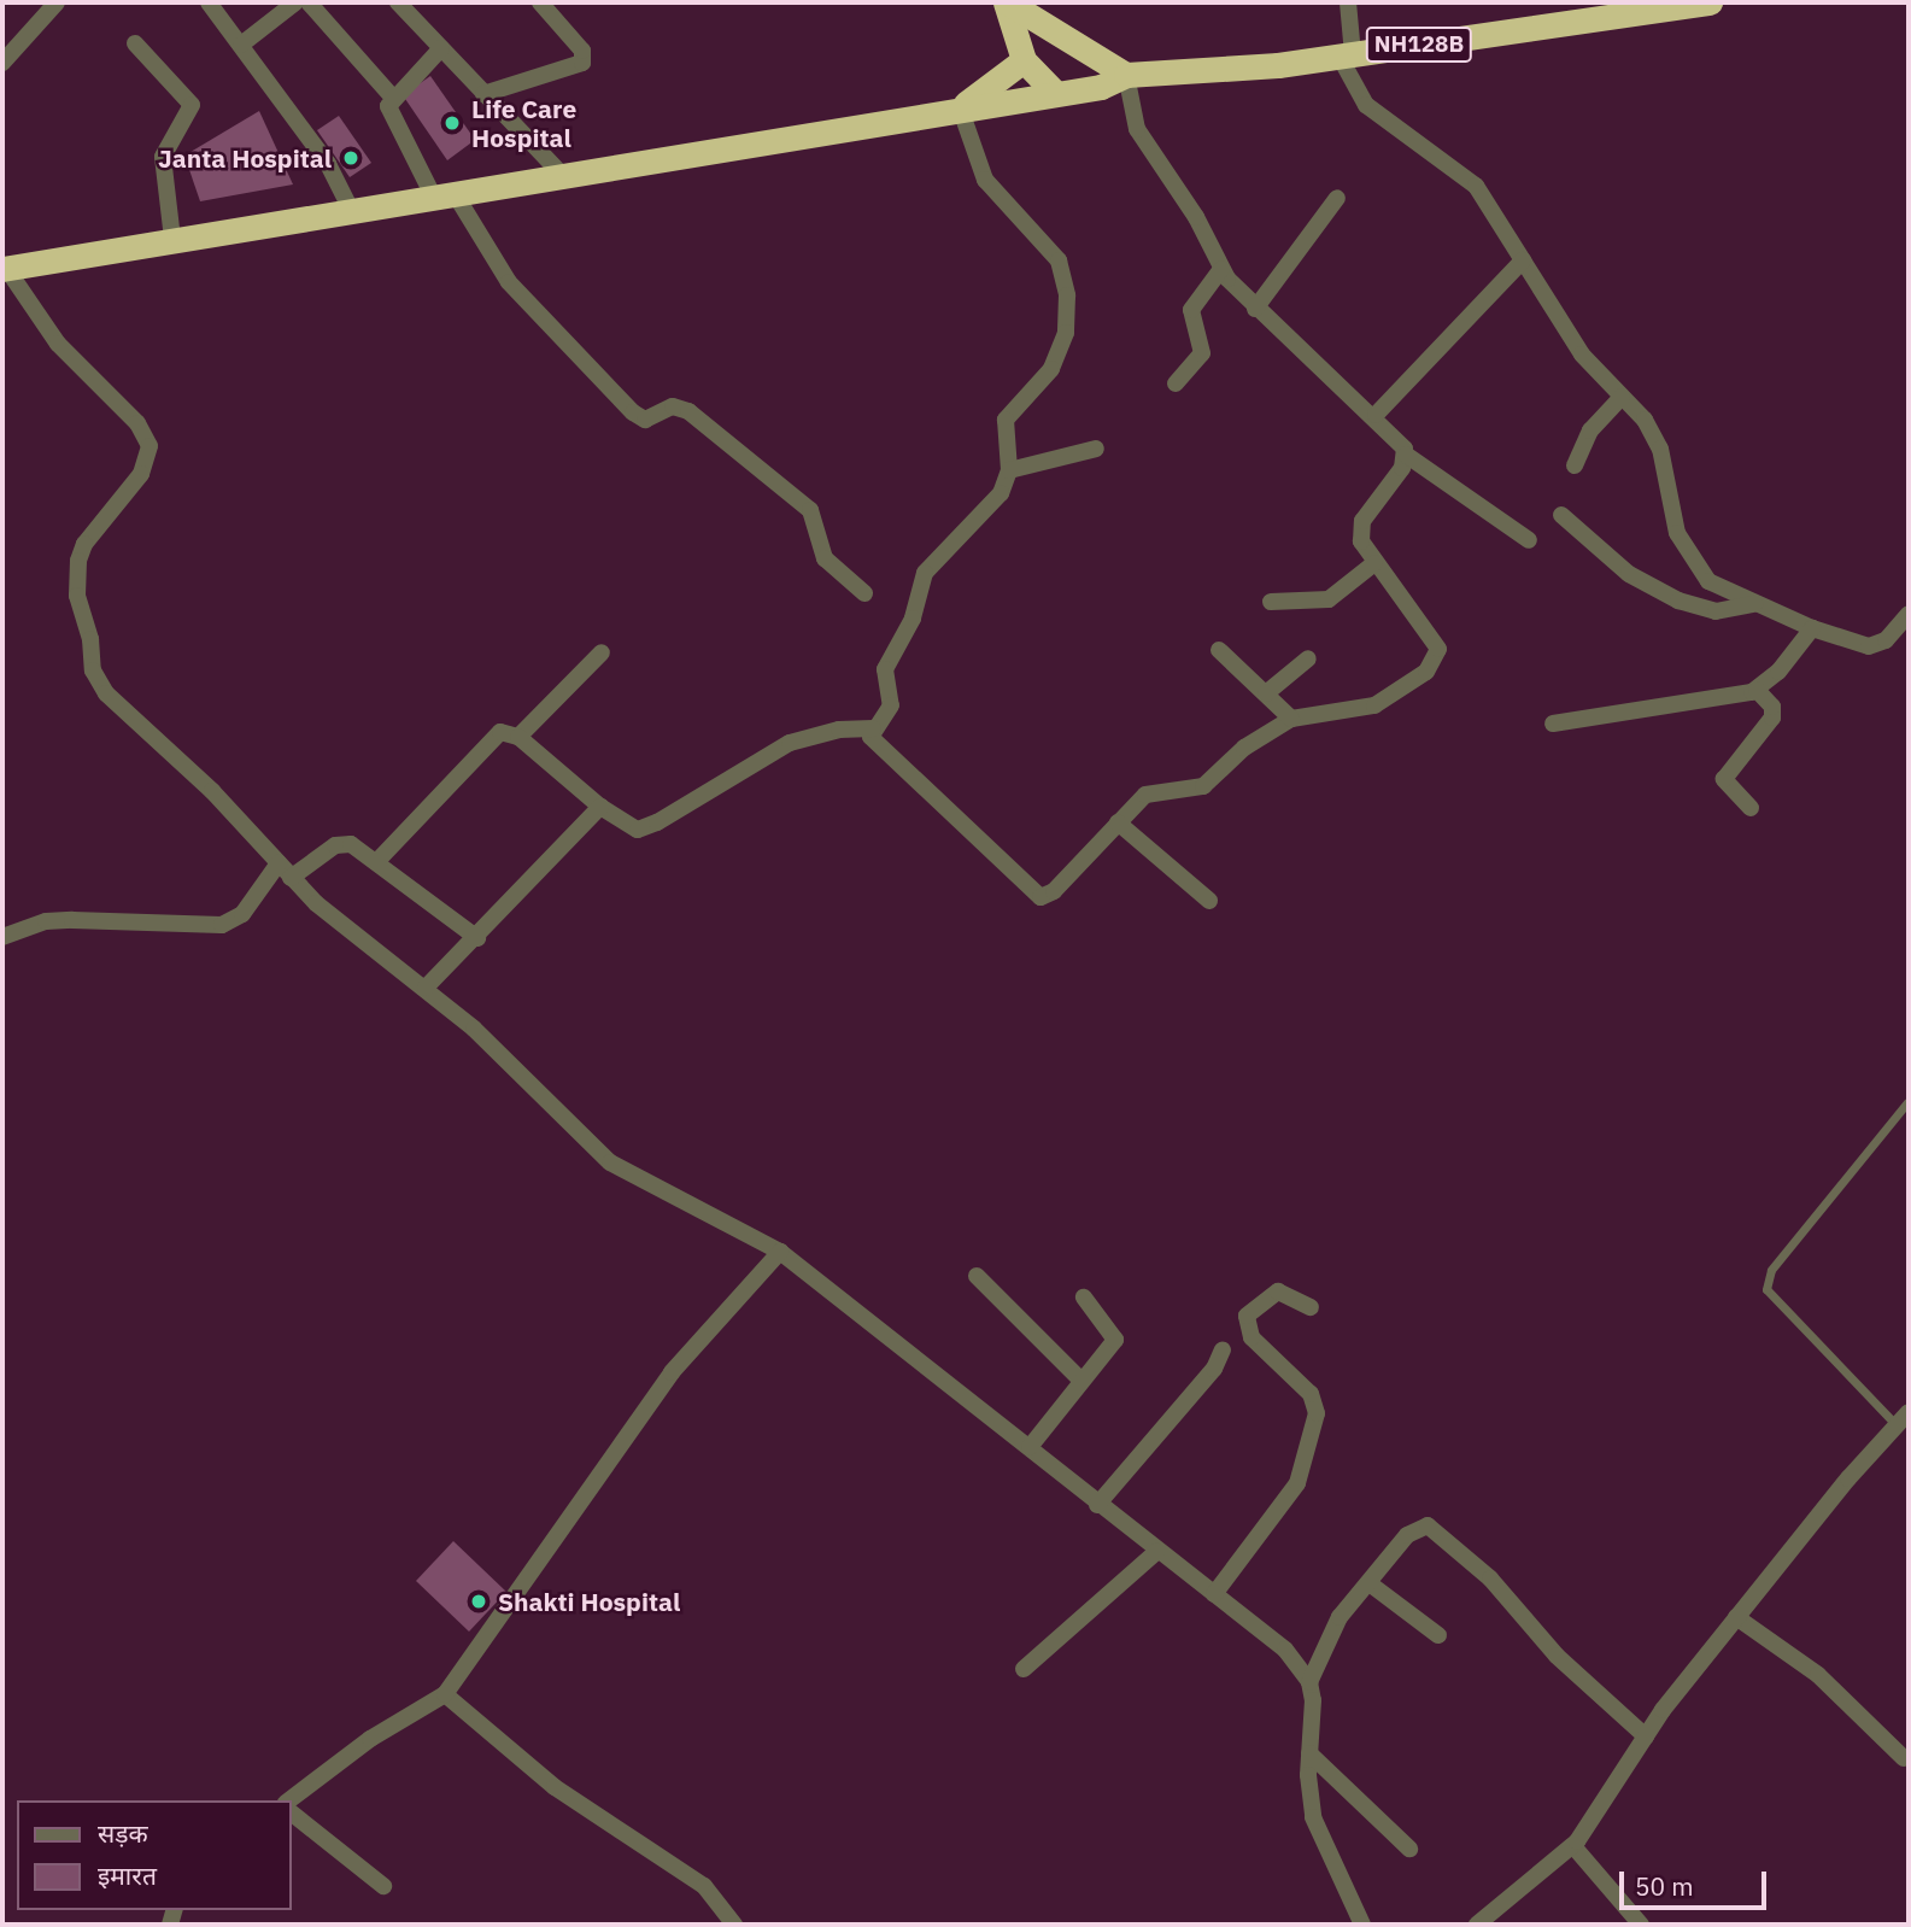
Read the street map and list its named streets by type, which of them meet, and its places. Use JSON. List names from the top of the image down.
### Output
{
  "streets": {
    "highway": ["NH128B"]
  },
  "places": ["Life Care Hospital", "Janta Hospital", "Shakti Hospital"],
  "legend": ["सड़क", "इमारत"],
  "scale_bar": "50 m"
}
